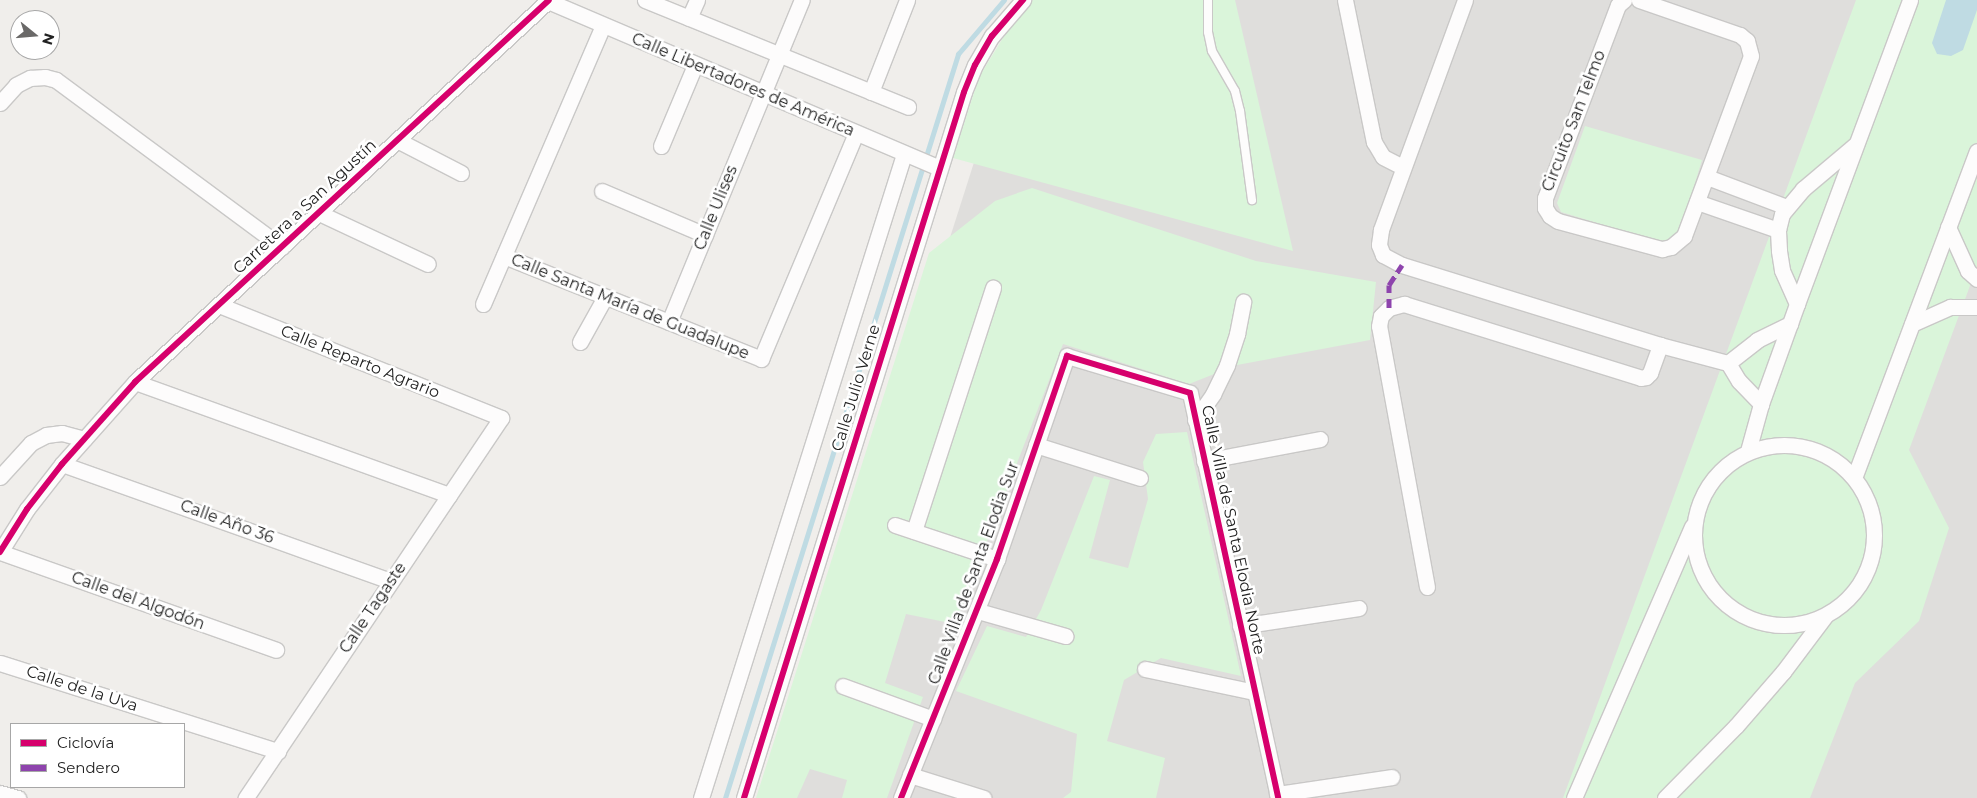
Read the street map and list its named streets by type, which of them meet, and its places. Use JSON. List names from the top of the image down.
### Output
{
  "streets": {
    "street": [
      "Calle Libertadores de América",
      "Circuito San Telmo",
      "Carretera a San Agustín",
      "Calle Ulises",
      "Calle Santa María de Guadalupe",
      "Calle Reparto Agrario",
      "Calle Julio Verne",
      "Calle Año 36",
      "Calle Villa de Santa Elodia Norte",
      "Calle Villa de Santa Elodia Sur",
      "Calle del Algodón",
      "Calle Tagaste",
      "Calle de la Uva"
    ]
  },
  "crossings": [
    ["Calle Libertadores de América", "Carretera a San Agustín"],
    ["Calle Libertadores de América", "Calle Ulises"],
    ["Calle Libertadores de América", "Calle Santa María de Guadalupe"],
    ["Calle Libertadores de América", "Calle Julio Verne"],
    ["Carretera a San Agustín", "Calle Reparto Agrario"],
    ["Carretera a San Agustín", "Calle Año 36"],
    ["Carretera a San Agustín", "Calle del Algodón"],
    ["Calle Ulises", "Calle Santa María de Guadalupe"],
    ["Calle Reparto Agrario", "Calle Tagaste"],
    ["Calle Año 36", "Calle Tagaste"],
    ["Calle Villa de Santa Elodia Norte", "Calle Villa de Santa Elodia Sur"],
    ["Calle Tagaste", "Calle de la Uva"]
  ],
  "legend": ["Ciclovía", "Sendero"],
  "north": "right"
}
